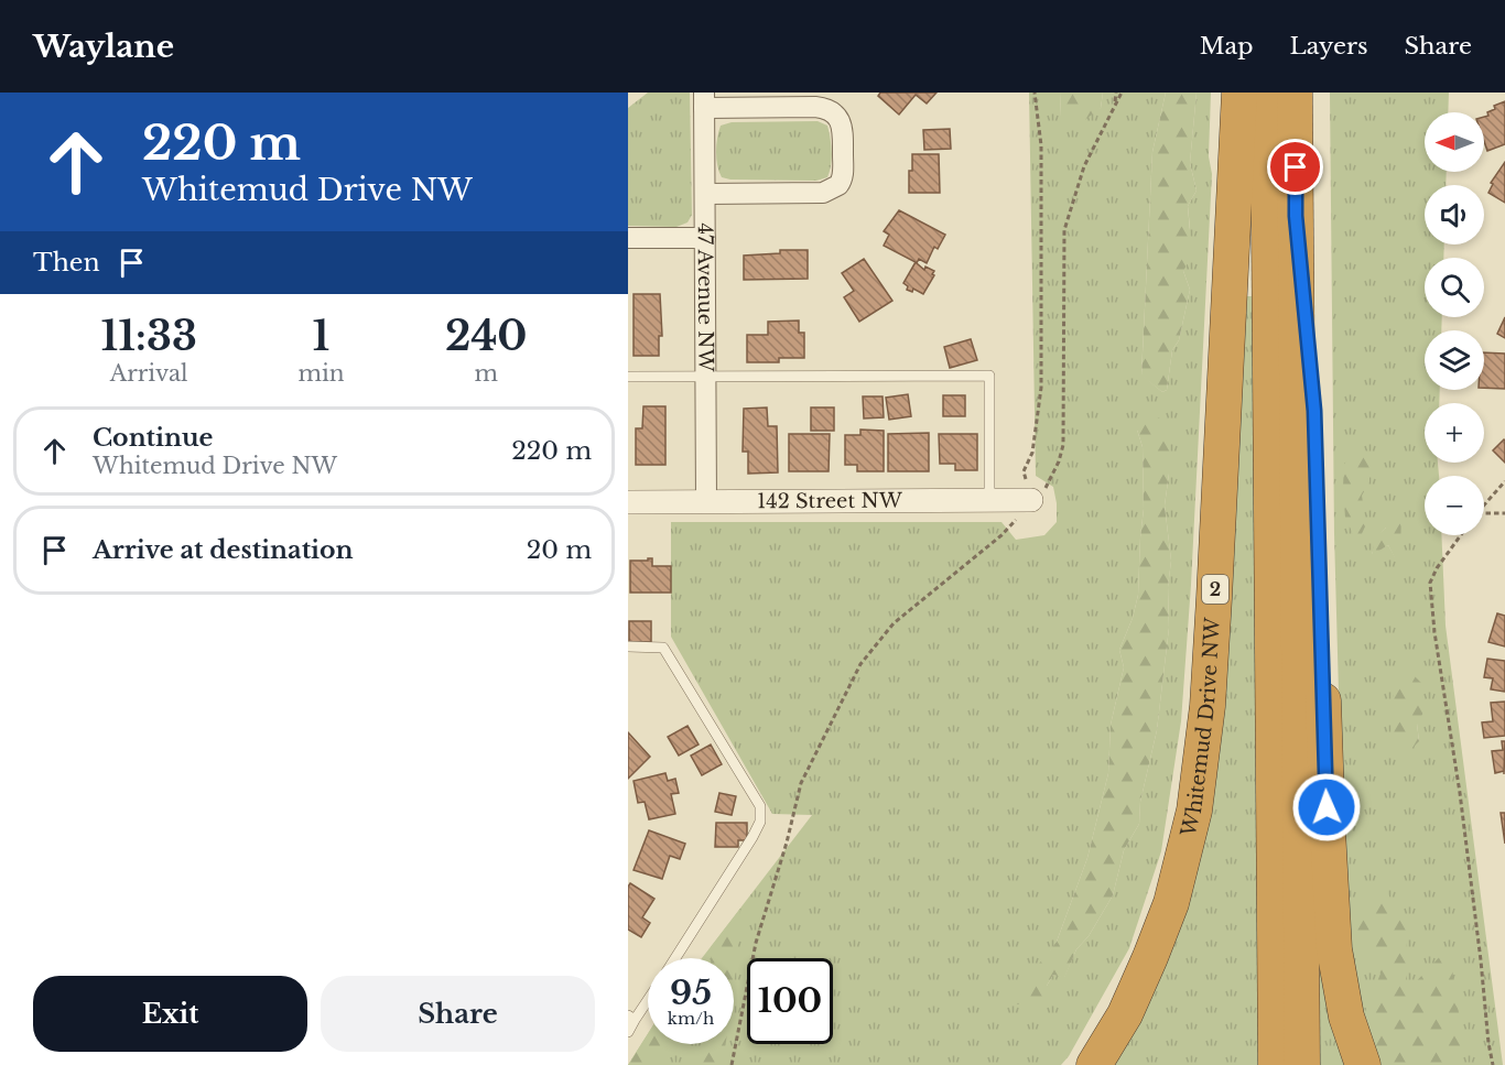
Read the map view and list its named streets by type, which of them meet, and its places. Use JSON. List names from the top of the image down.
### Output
{
  "streets": {
    "highway": ["2", "Whitemud Drive NW"],
    "street": ["47 Avenue NW", "142 Street NW"]
  },
  "crossings": [
    ["47 Avenue NW", "142 Street NW"]
  ],
  "north": "left",
  "page": {
    "header": "Waylane",
    "nav": ["Map", "Layers", "Share"],
    "turn": ["220 m", "Whitemud Drive NW"],
    "map_buttons": ["+", "−"],
    "then": "Then",
    "eta": [
      "11:33",
      "Arrival",
      "1",
      "min",
      "240",
      "m"
    ],
    "list": [
      {
        "name": "Continue",
        "note": "Whitemud Drive NW",
        "value": "220 m"
      },
      {
        "name": "Arrive at destination",
        "value": "20 m"
      }
    ],
    "speed": "95 km/h",
    "limit": "100",
    "buttons": ["Exit", "Share"]
  }
}
